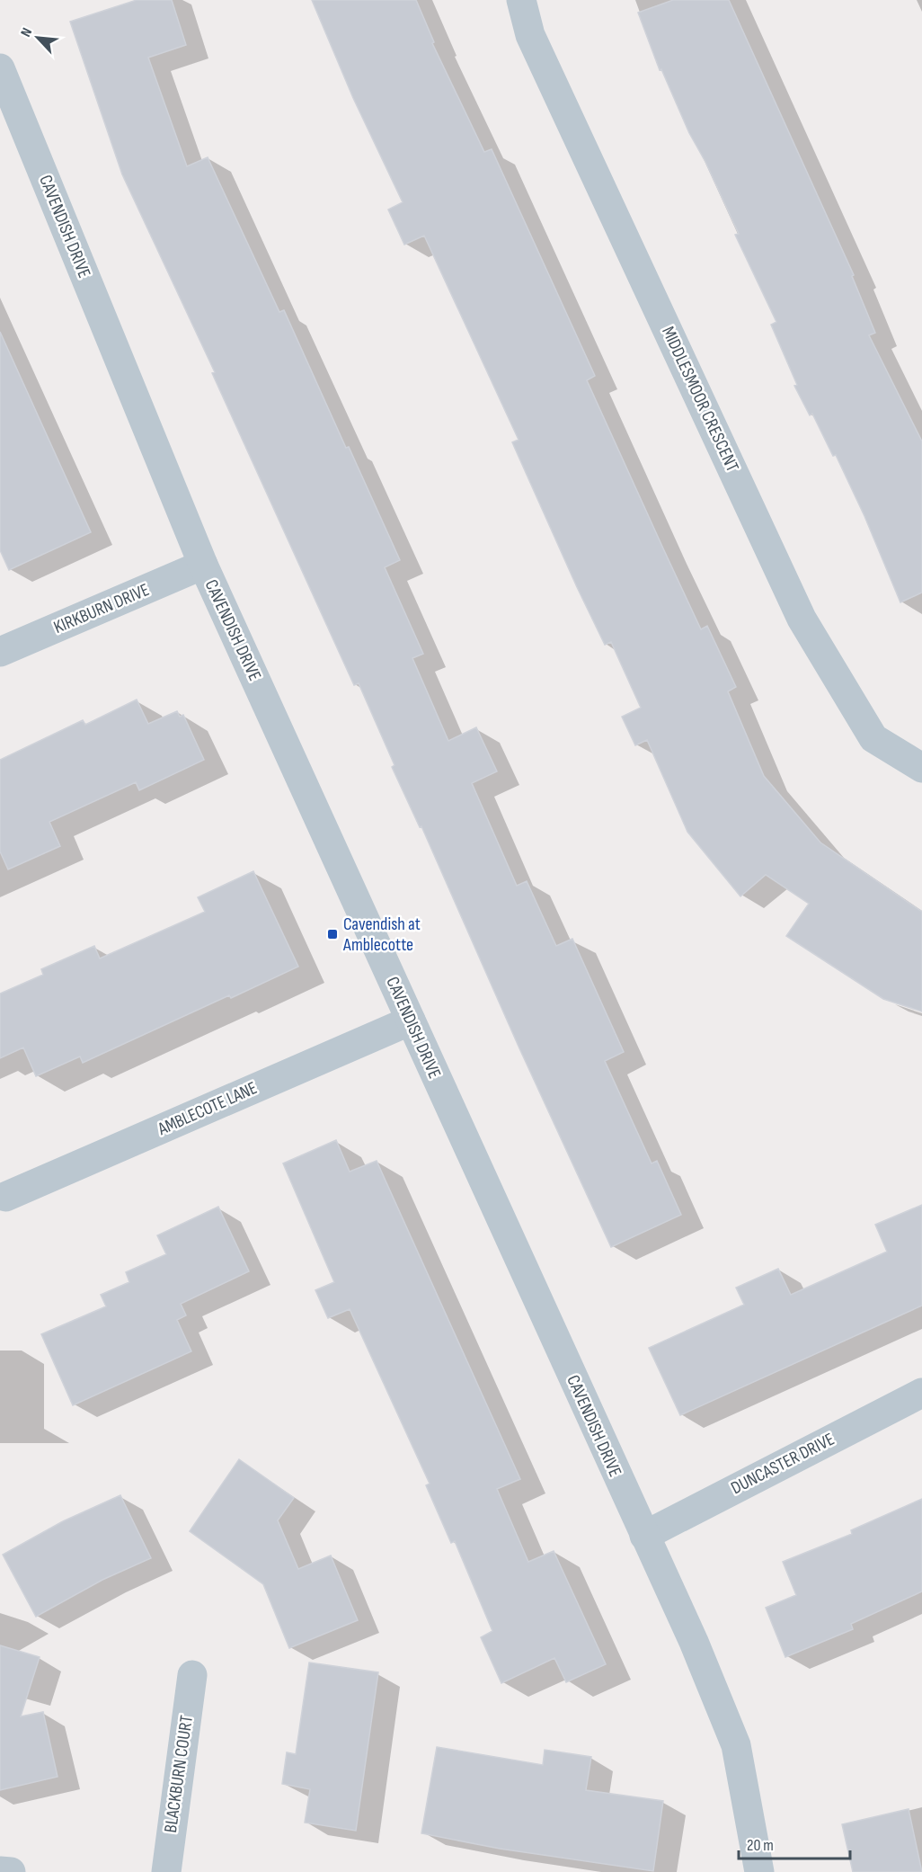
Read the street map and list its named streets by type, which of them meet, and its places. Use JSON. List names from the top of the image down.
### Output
{
  "streets": {
    "street": [
      "CAVENDISH DRIVE",
      "MIDDLESMOOR CRESCENT",
      "KIRKBURN DRIVE",
      "AMBLECOTE LANE",
      "DUNCASTER DRIVE",
      "BLACKBURN COURT"
    ]
  },
  "crossings": [
    ["CAVENDISH DRIVE", "KIRKBURN DRIVE"],
    ["CAVENDISH DRIVE", "AMBLECOTE LANE"],
    ["CAVENDISH DRIVE", "DUNCASTER DRIVE"]
  ],
  "places": {
    "transit": ["Cavendish at Amblecotte"]
  },
  "scale_bar": "20 m",
  "north": "top left"
}
